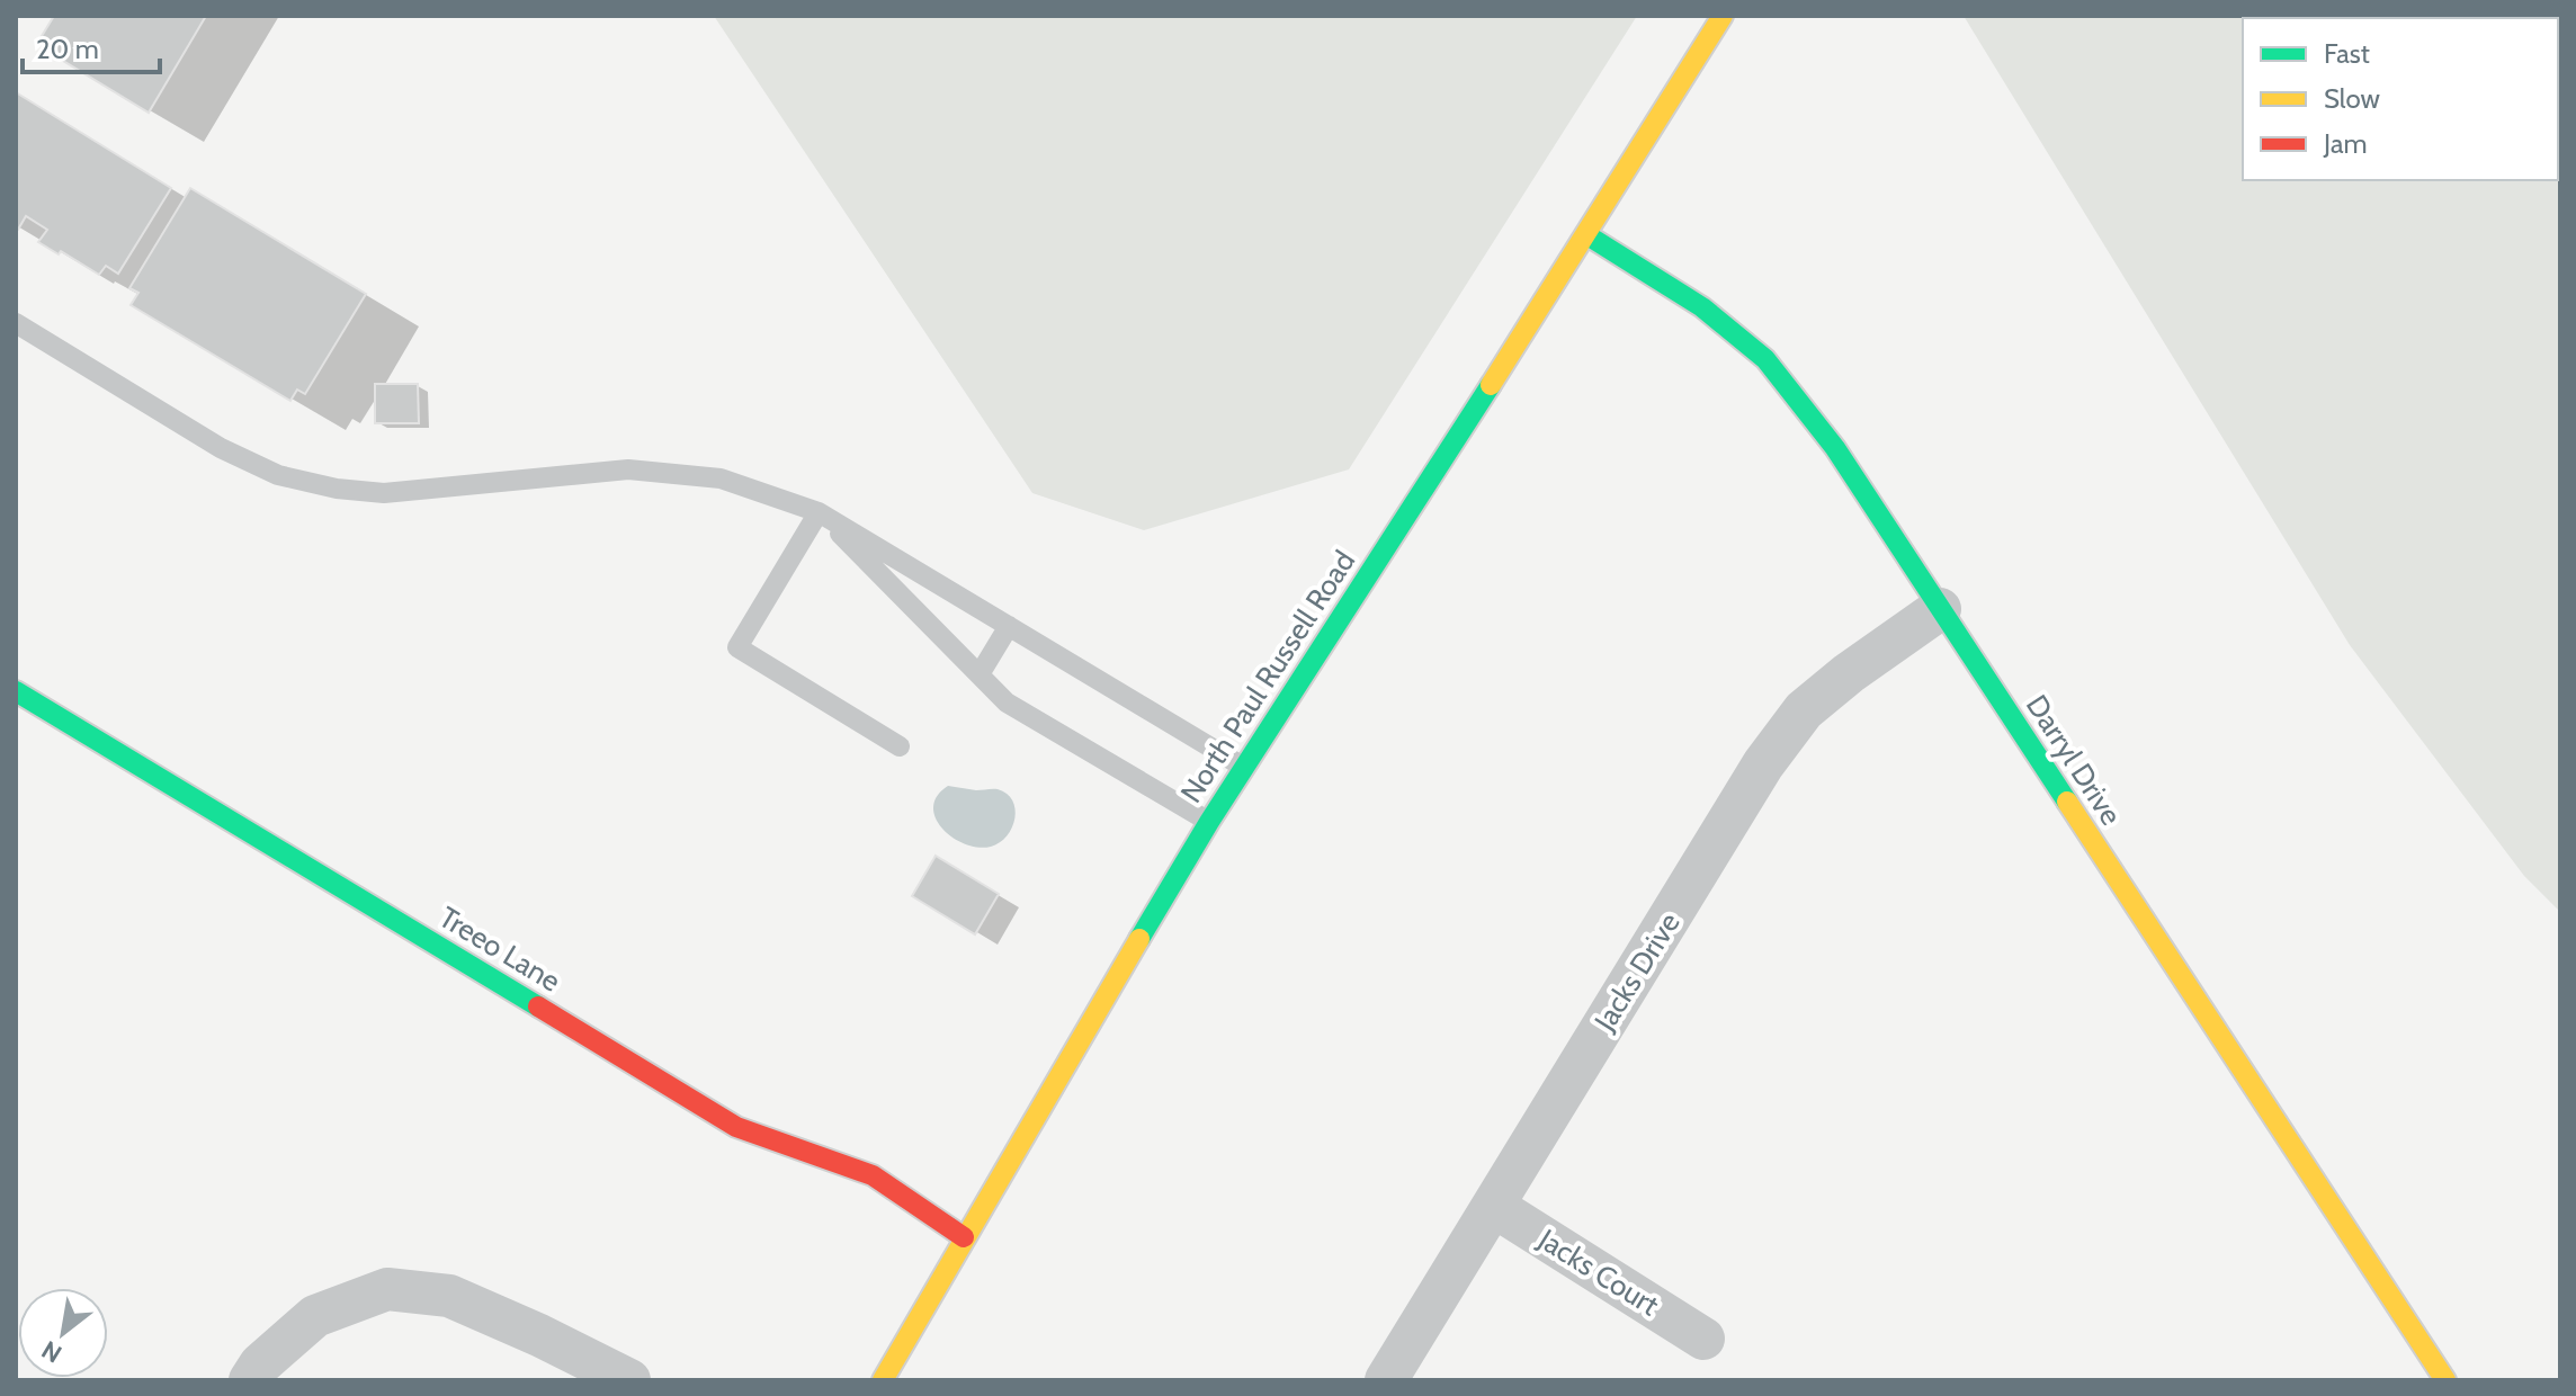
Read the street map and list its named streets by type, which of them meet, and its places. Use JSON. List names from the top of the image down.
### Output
{
  "streets": {
    "street": [
      "North Paul Russell Road",
      "Darryl Drive",
      "Treeo Lane",
      "Jacks Drive",
      "Jacks Court"
    ]
  },
  "crossings": [
    ["North Paul Russell Road", "Darryl Drive"],
    ["North Paul Russell Road", "Treeo Lane"],
    ["Darryl Drive", "Jacks Drive"],
    ["Jacks Drive", "Jacks Court"]
  ],
  "legend": ["Fast", "Slow", "Jam"],
  "scale_bar": "20 m",
  "north": "bottom left"
}
